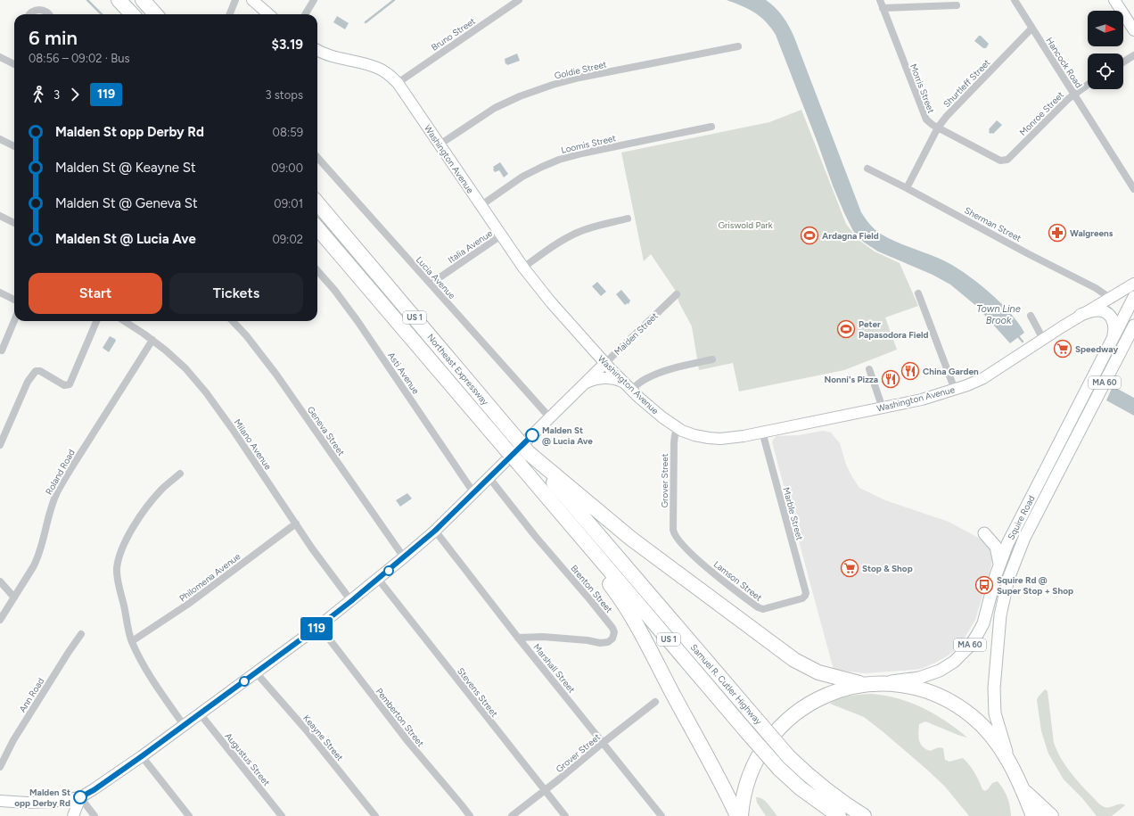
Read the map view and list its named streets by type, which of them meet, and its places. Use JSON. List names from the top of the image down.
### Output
{
  "streets": {
    "highway": [
      "US 1",
      "Northeast Expressway",
      "MA 60",
      "Samuel R. Cutler Highway"
    ],
    "main road": ["Squire Road"],
    "street": [
      "Bruno Street",
      "Hancock Road",
      "Goldie Street",
      "Shurtleff Street",
      "Morris Street",
      "Monroe Street",
      "Loomis Street",
      "Washington Avenue",
      "Sherman Street",
      "Italia Avenue",
      "Lucia Avenue",
      "Malden Street",
      "Asti Avenue",
      "Geneva Street",
      "Milano Avenue",
      "Roland Road",
      "Grover Street",
      "Marble Street",
      "Philomena Avenue",
      "Lamson Street",
      "Brenton Street",
      "Marshall Street",
      "Stevens Street",
      "Ann Road",
      "Pemberton Street",
      "Keayne Street",
      "Augustus Street"
    ]
  },
  "crossings": [
    ["Bruno Street", "Washington Avenue"],
    ["Hancock Road", "Shurtleff Street"],
    ["Hancock Road", "Monroe Street"],
    ["Goldie Street", "Washington Avenue"],
    ["Shurtleff Street", "Morris Street"],
    ["Shurtleff Street", "Sherman Street"],
    ["Morris Street", "Monroe Street"],
    ["Loomis Street", "Washington Avenue"],
    ["Washington Avenue", "Sherman Street"],
    ["Washington Avenue", "Italia Avenue"],
    ["Washington Avenue", "Malden Street"],
    ["Washington Avenue", "Grover Street"],
    ["Washington Avenue", "Marble Street"],
    ["Italia Avenue", "Lucia Avenue"],
    ["Lucia Avenue", "Malden Street"],
    ["Malden Street", "Asti Avenue"],
    ["Malden Street", "Geneva Street"],
    ["Malden Street", "Milano Avenue"],
    ["Malden Street", "Brenton Street"],
    ["Malden Street", "Marshall Street"],
    ["Malden Street", "Stevens Street"],
    ["Malden Street", "Pemberton Street"],
    ["Malden Street", "Keayne Street"],
    ["Malden Street", "Augustus Street"],
    ["Northeast Expressway", "Samuel R. Cutler Highway"],
    ["MA 60", "Squire Road"],
    ["Milano Avenue", "Roland Road"],
    ["Milano Avenue", "Philomena Avenue"],
    ["Grover Street", "Lamson Street"],
    ["Grover Street", "Marshall Street"],
    ["Grover Street", "Stevens Street"],
    ["Marble Street", "Lamson Street"],
    ["Brenton Street", "Marshall Street"]
  ],
  "water": ["Town Line Brook"],
  "parks": ["Griswold Park"],
  "places": {
    "pharmacy": ["Walgreens"],
    "sports": ["Ardagna Field", "Peter Papasodora Field"],
    "supermarket": ["Speedway", "Stop & Shop"],
    "restaurant": ["China Garden", "Nonni's Pizza"],
    "other": ["Malden St @ Lucia Ave", "Malden St opp Derby Rd"],
    "bus stop": ["Squire Rd @ Super Stop + Shop"]
  },
  "lines": ["bus line 119"],
  "north": "right",
  "page": {
    "on_map": "119",
    "heading": ["6 min", "08:56 – 09:02 · Bus", "$3.19"],
    "legs": ["3", "119", "3 stops"],
    "list": [
      {
        "name": "Malden St opp Derby Rd",
        "value": "08:59"
      },
      {
        "name": "Malden St @ Keayne St",
        "value": "09:00"
      },
      {
        "name": "Malden St @ Geneva St",
        "value": "09:01"
      },
      {
        "name": "Malden St @ Lucia Ave",
        "value": "09:02"
      }
    ],
    "buttons": ["Start", "Tickets"]
  }
}
